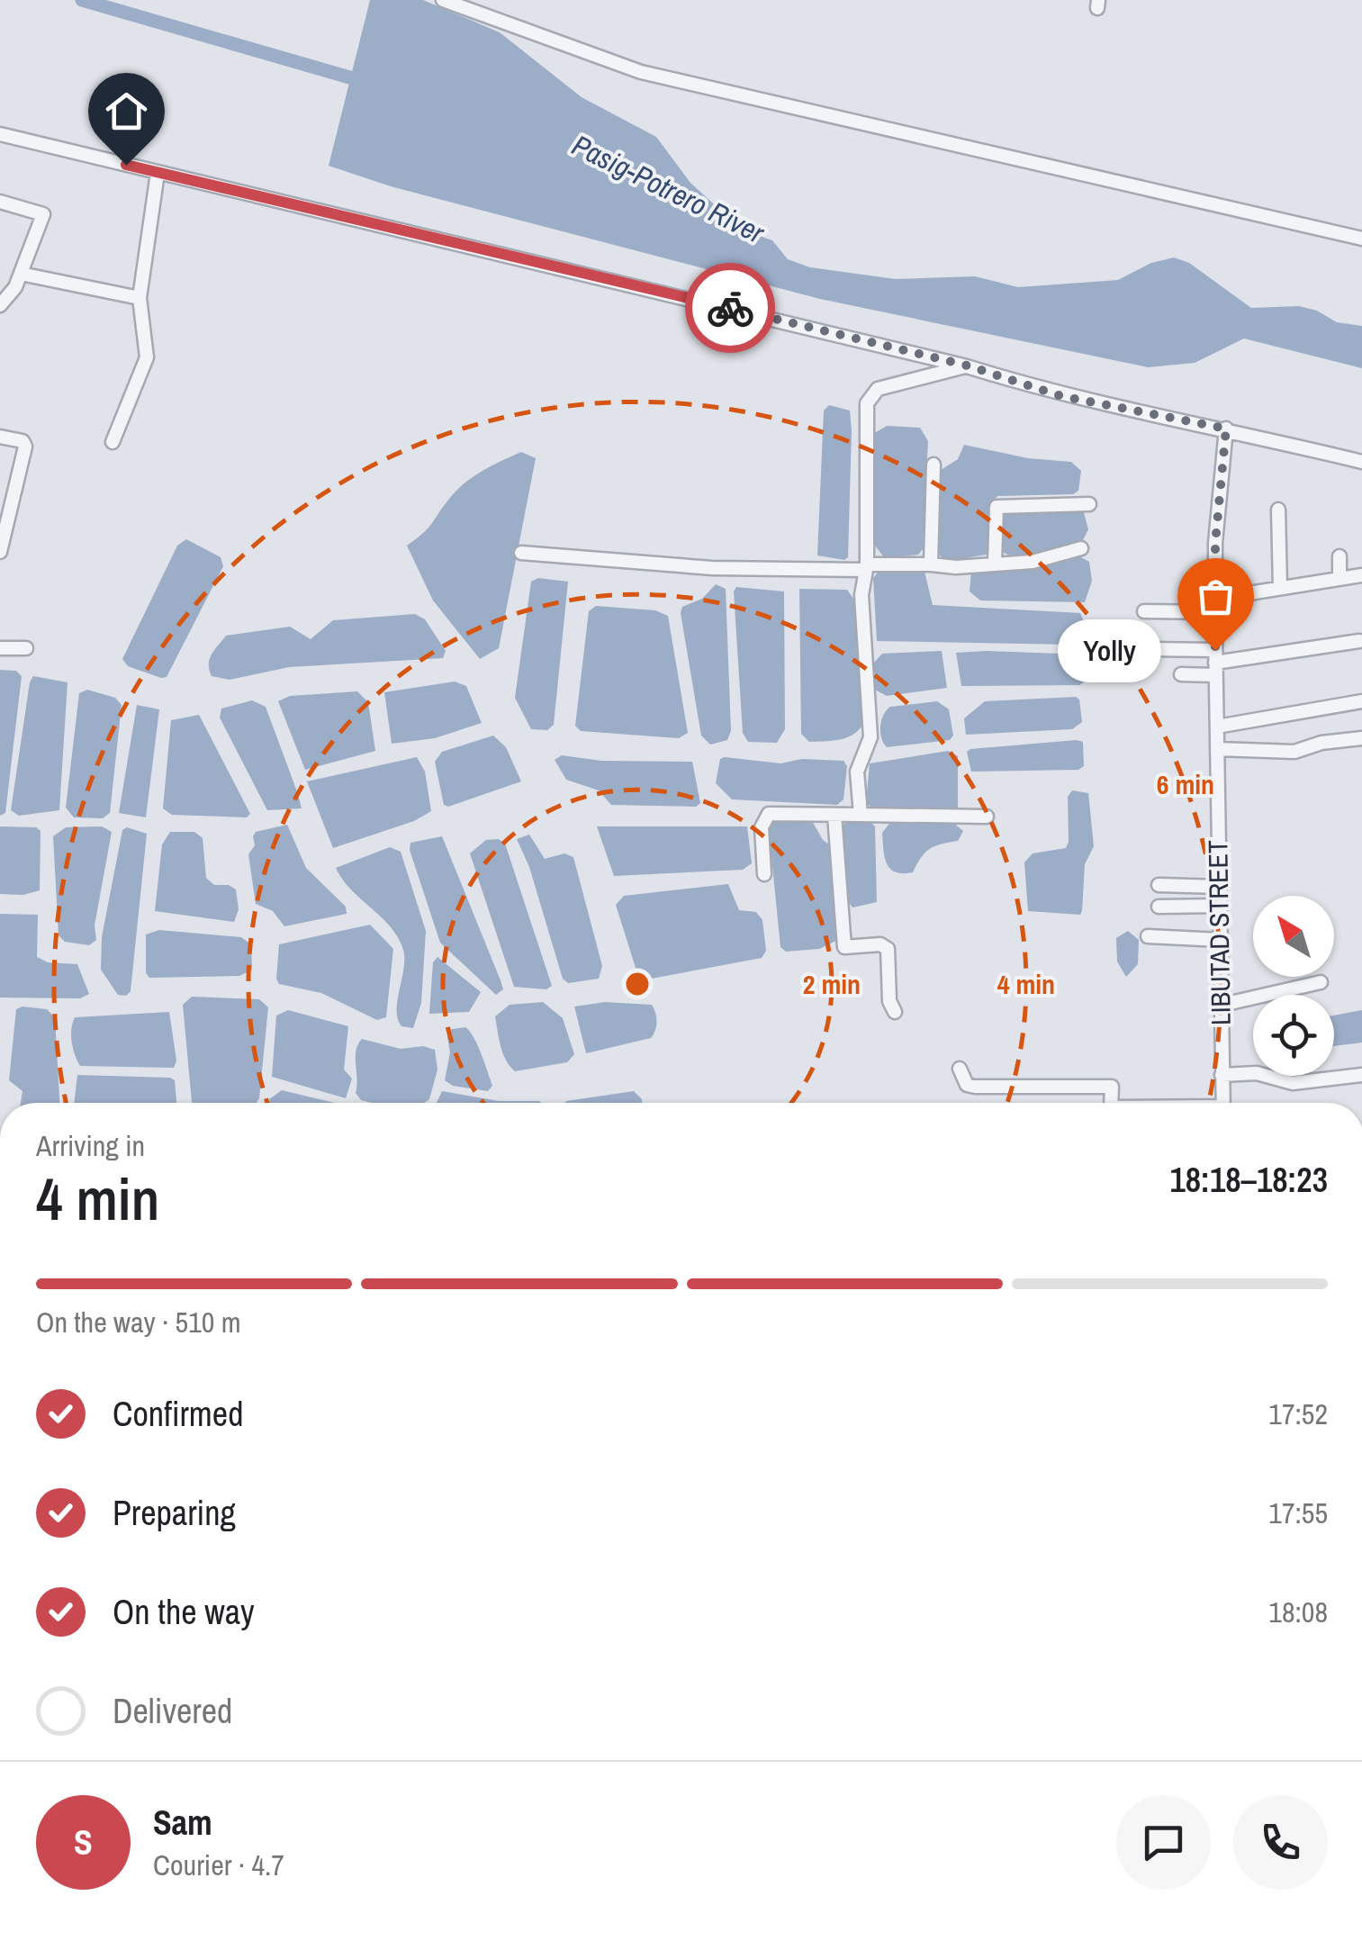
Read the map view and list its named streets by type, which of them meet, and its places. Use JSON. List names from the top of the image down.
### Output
{
  "streets": {
    "street": ["LIBUTAD STREET"]
  },
  "water": ["Pasig-Potrero River"],
  "places": ["Yolly"],
  "north": "top left",
  "page": {
    "bubble": "Yolly",
    "heading": ["4 min", "Arriving in", "18:18–18:23"],
    "panel": ["Sam", "Courier · 4.7"],
    "bar": "On the way · 510 m",
    "list": [
      ["Confirmed", "17:52"],
      ["Preparing", "17:55"],
      ["On the way", "18:08"],
      "Delivered"
    ],
    "round": "S"
  },
  "rings": ["6 min", "2 min", "4 min"]
}
